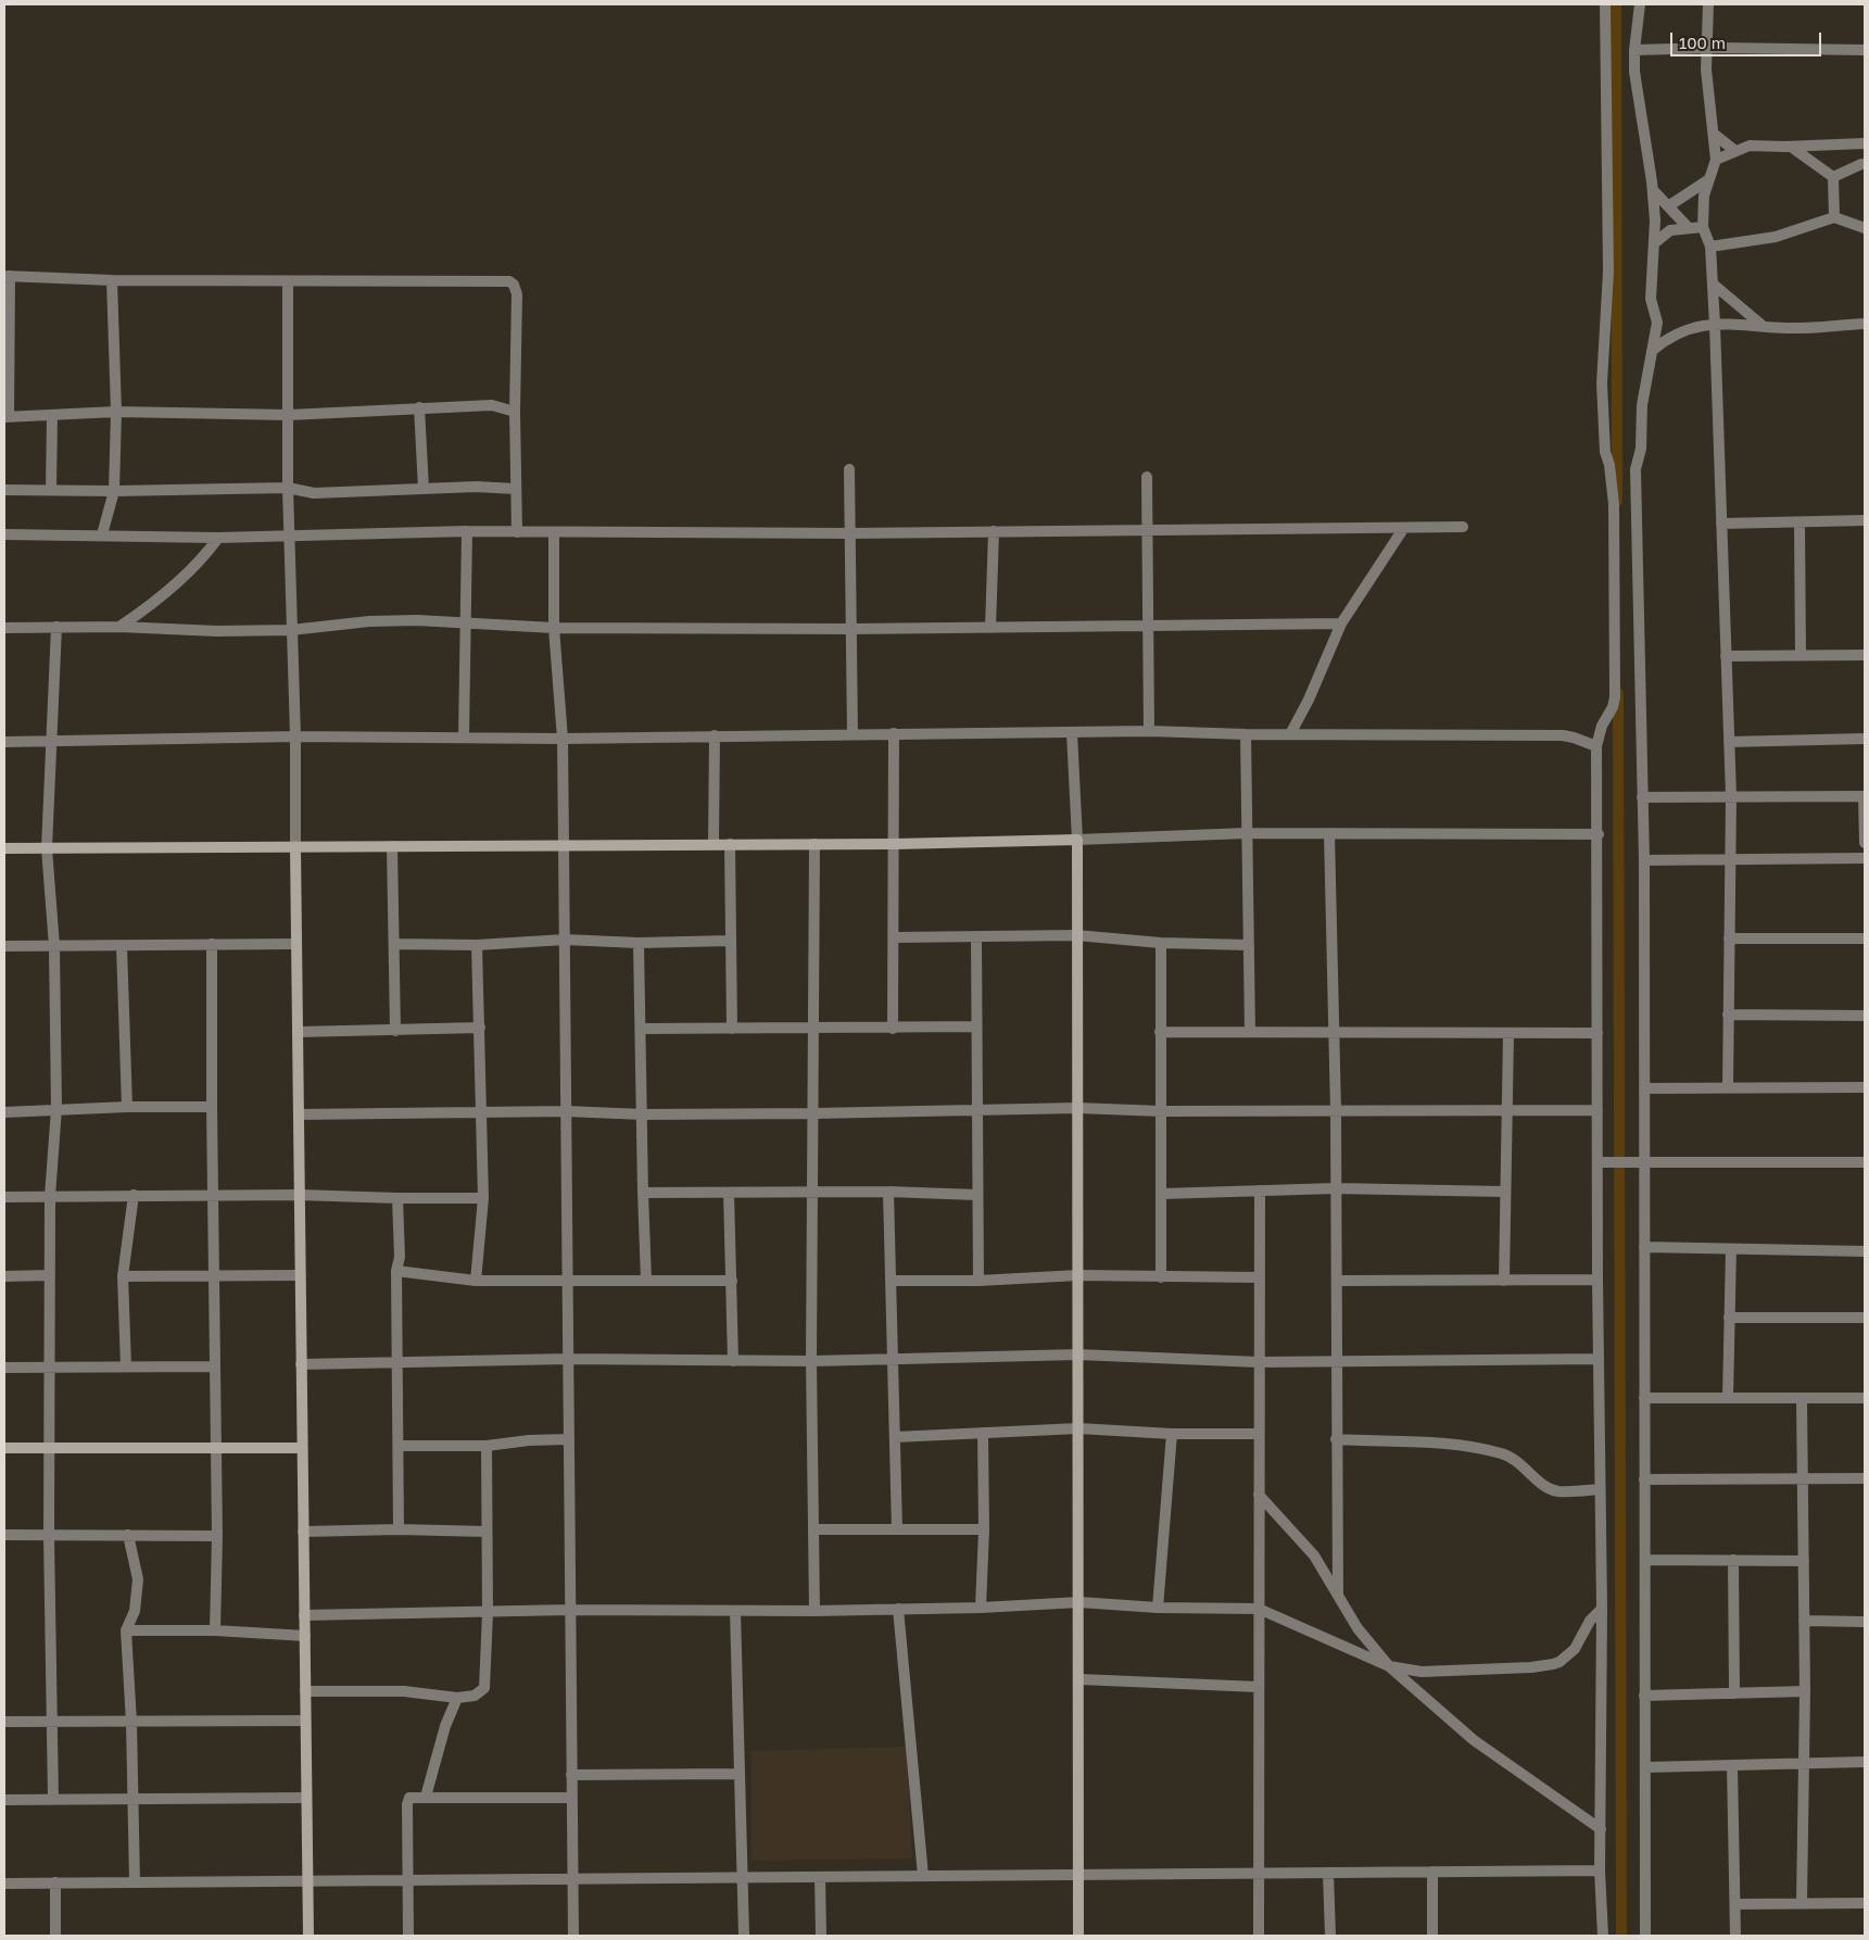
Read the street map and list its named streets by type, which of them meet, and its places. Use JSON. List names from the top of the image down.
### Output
{
  "scale_bar": "100 m"
}
